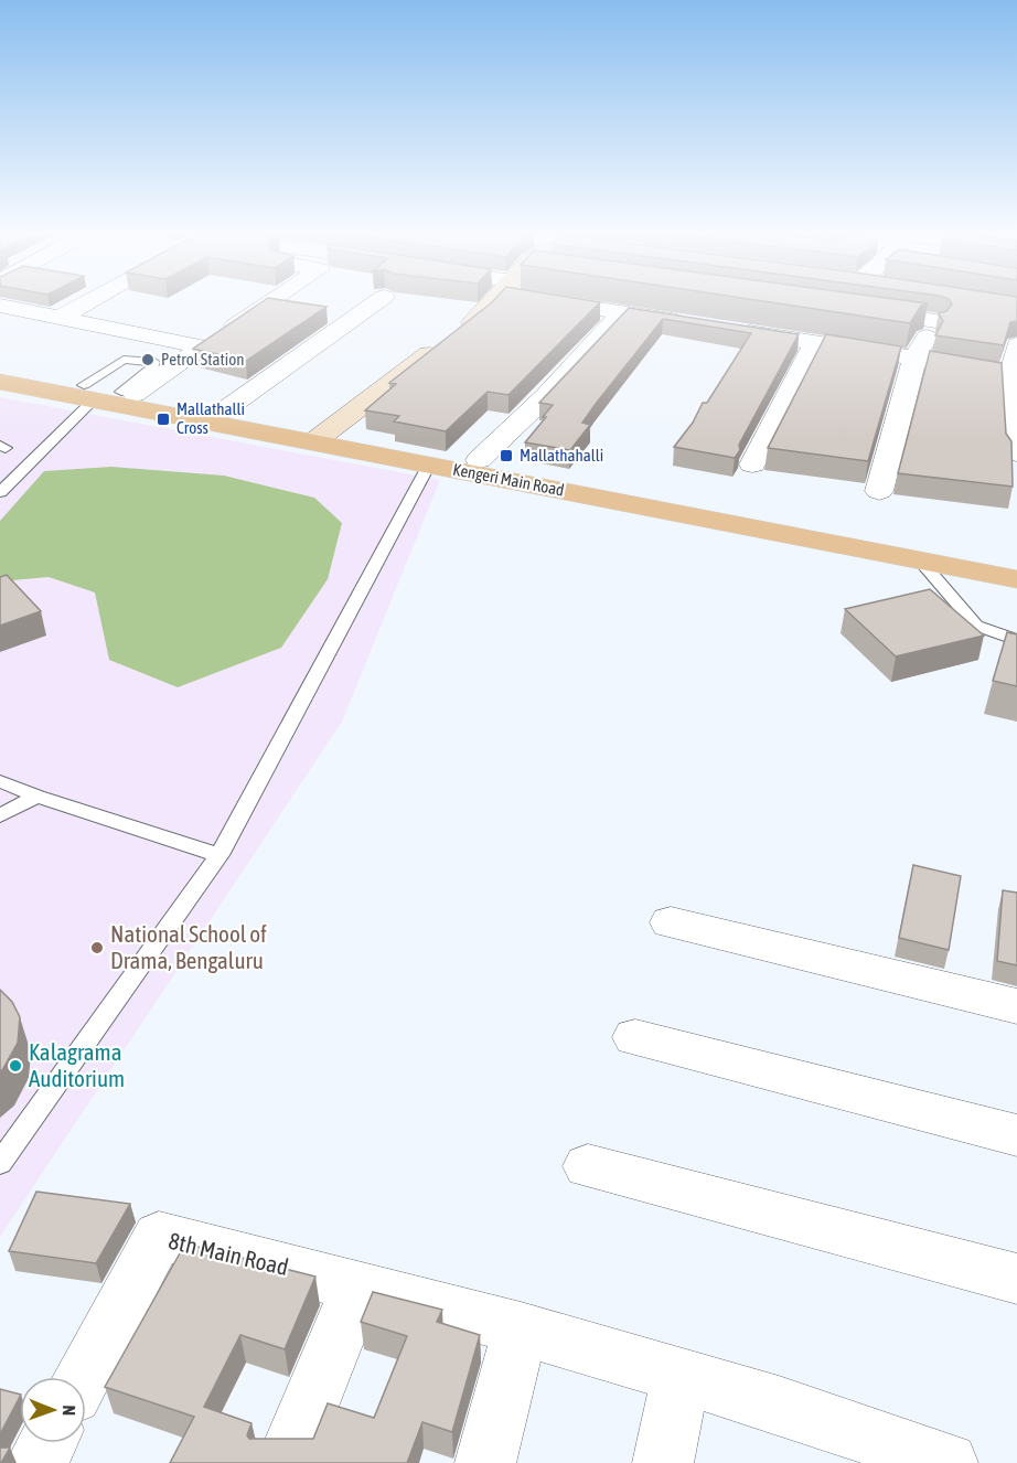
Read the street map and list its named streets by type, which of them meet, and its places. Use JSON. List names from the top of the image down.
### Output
{
  "streets": {
    "main road": ["Kengeri Main Road"],
    "street": ["8th Main Road"]
  },
  "places": {
    "other": ["Petrol Station", "National School of Drama, Bengaluru", "Kalagrama Auditorium"],
    "transit": ["Mallathalli Cross", "Mallathahalli"]
  },
  "north": "right"
}
